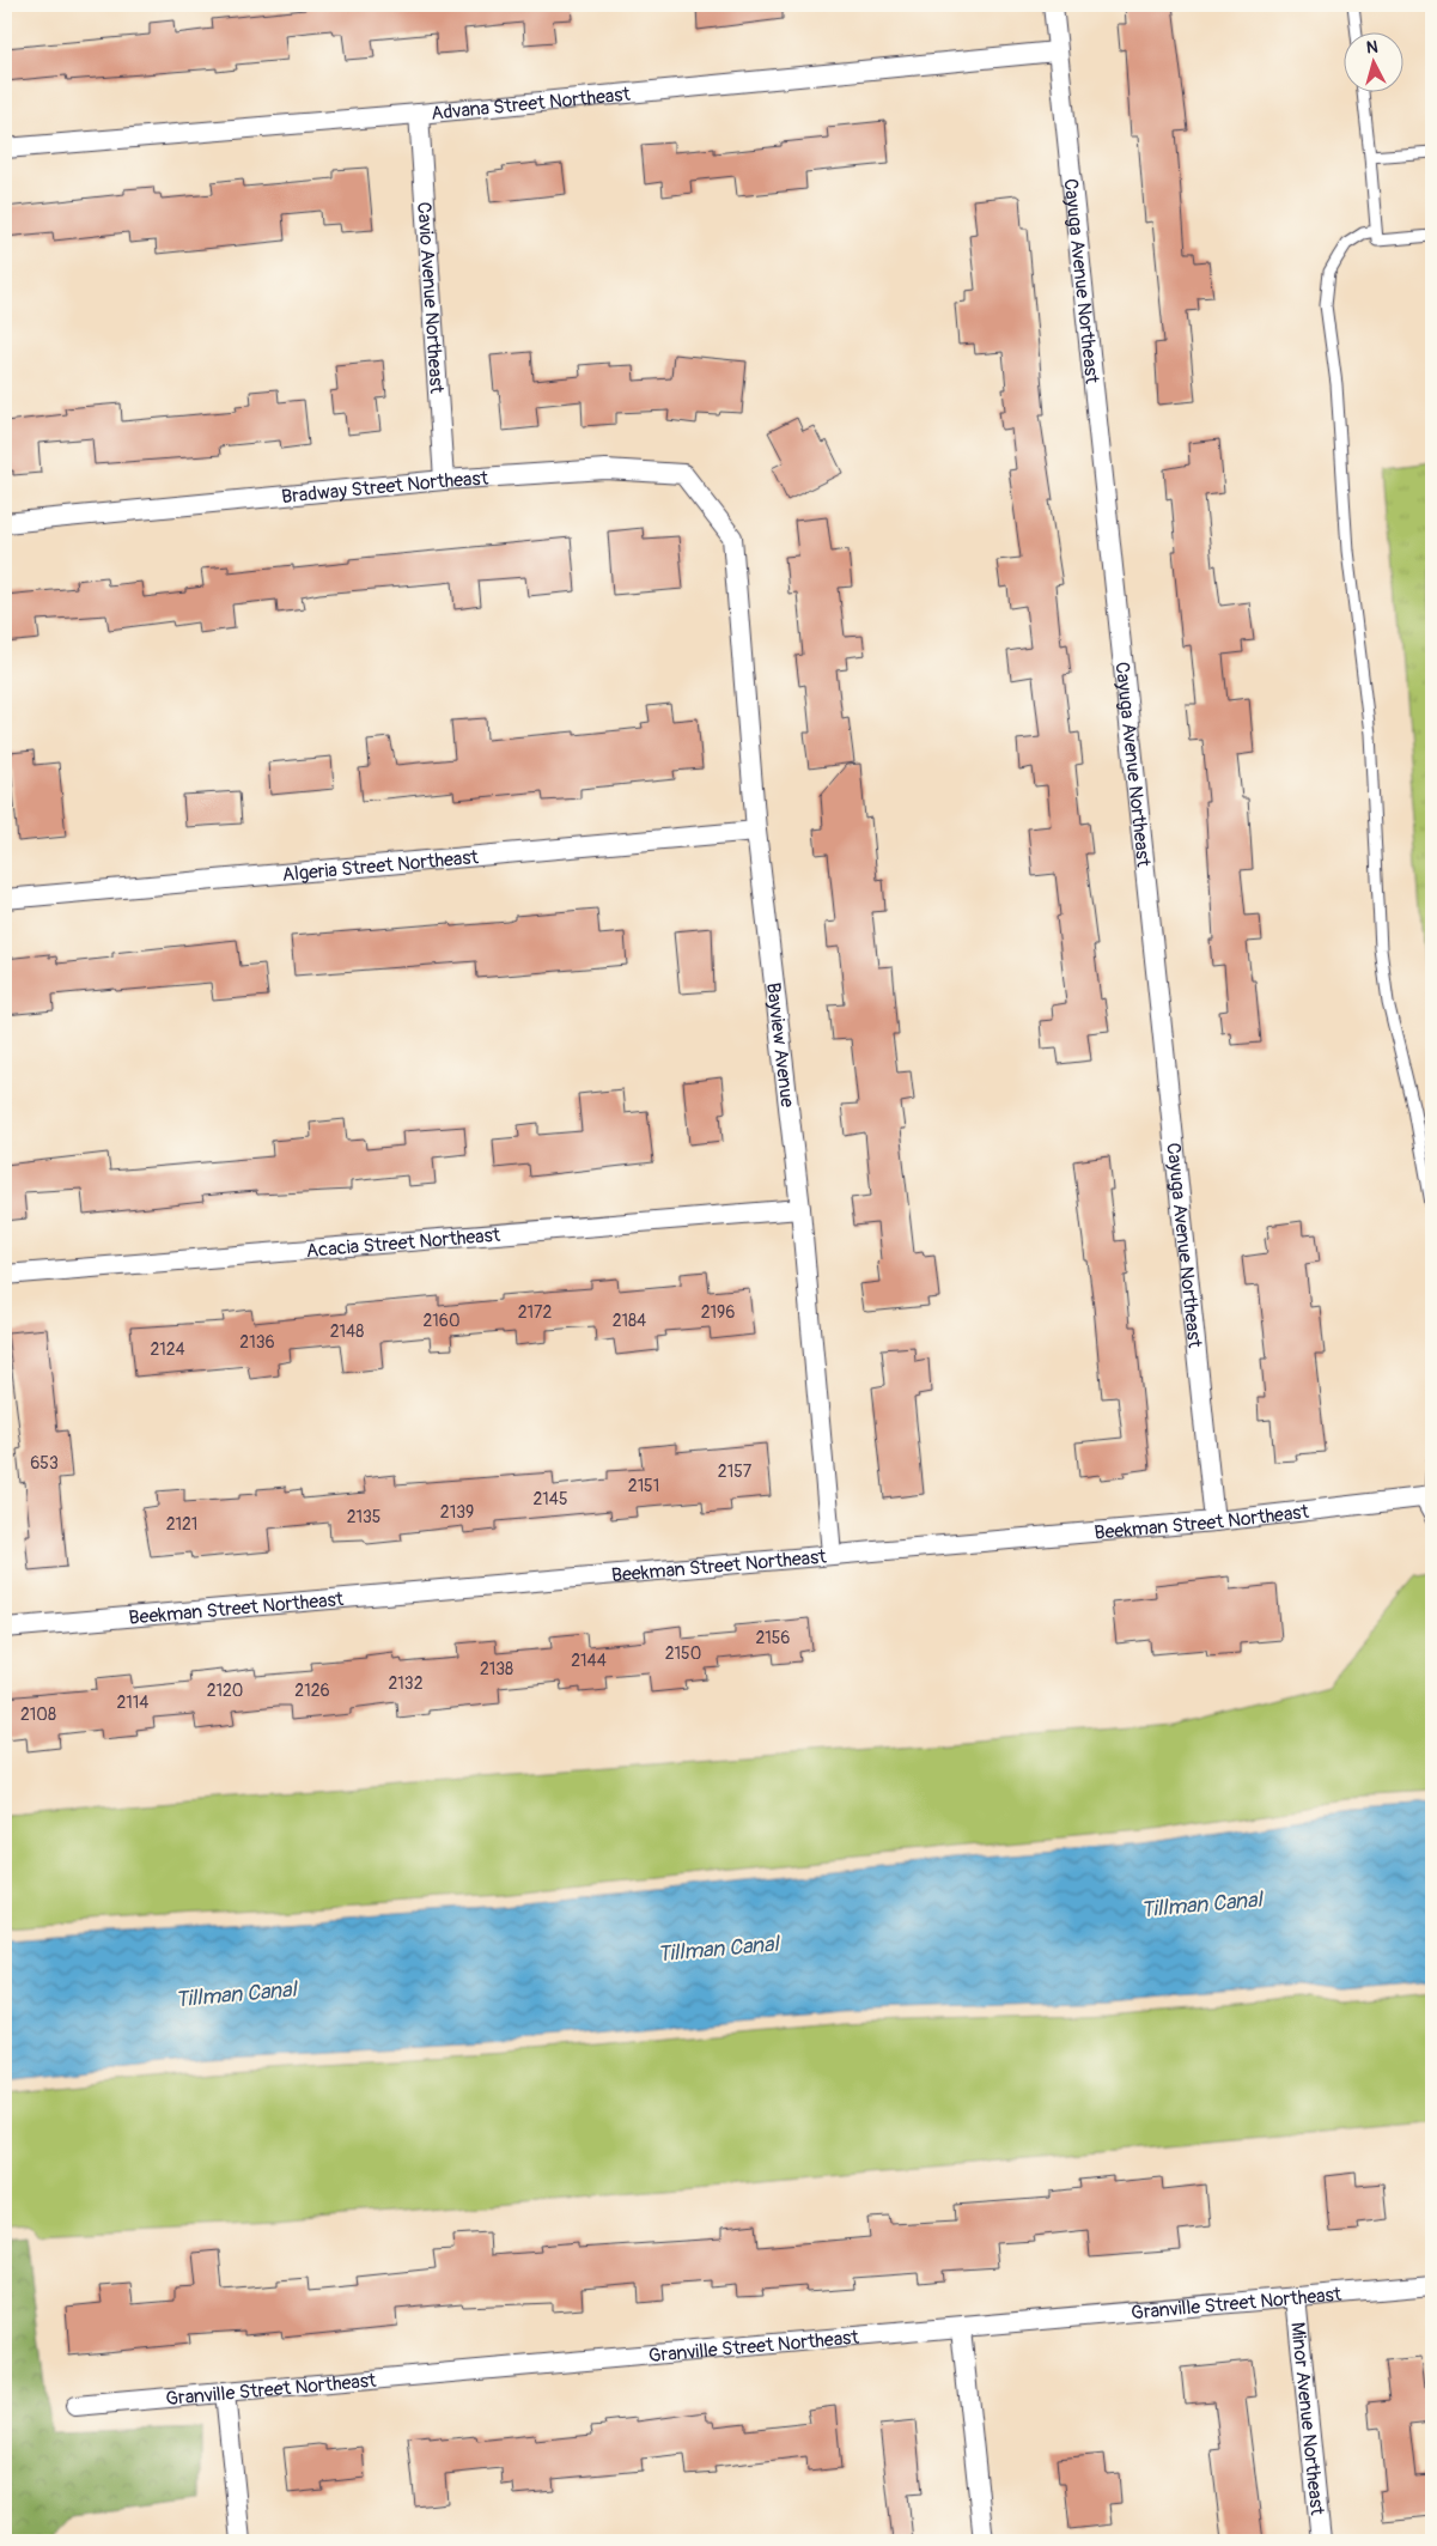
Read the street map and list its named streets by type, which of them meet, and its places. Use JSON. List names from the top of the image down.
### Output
{
  "streets": {
    "street": [
      "Advana Street Northeast",
      "Cayuga Avenue Northeast",
      "Cavio Avenue Northeast",
      "Bradway Street Northeast",
      "Algeria Street Northeast",
      "Bayview Avenue",
      "Acacia Street Northeast",
      "Beekman Street Northeast",
      "Granville Street Northeast",
      "Minor Avenue Northeast"
    ]
  },
  "crossings": [
    ["Advana Street Northeast", "Cayuga Avenue Northeast"],
    ["Advana Street Northeast", "Cavio Avenue Northeast"],
    ["Cayuga Avenue Northeast", "Beekman Street Northeast"],
    ["Cavio Avenue Northeast", "Bradway Street Northeast"],
    ["Bradway Street Northeast", "Bayview Avenue"],
    ["Algeria Street Northeast", "Bayview Avenue"],
    ["Bayview Avenue", "Acacia Street Northeast"],
    ["Bayview Avenue", "Beekman Street Northeast"],
    ["Granville Street Northeast", "Minor Avenue Northeast"]
  ],
  "water": ["Tillman Canal"],
  "house_numbers": [
    "2172",
    "2196",
    "2160",
    "2184",
    "2148",
    "2136",
    "2124",
    "653",
    "2157",
    "2151",
    "2145",
    "2139",
    "2135",
    "2121",
    "2156",
    "2150",
    "2144",
    "2138",
    "2132",
    "2120",
    "2126",
    "2114",
    "2108"
  ],
  "north": "top"
}
